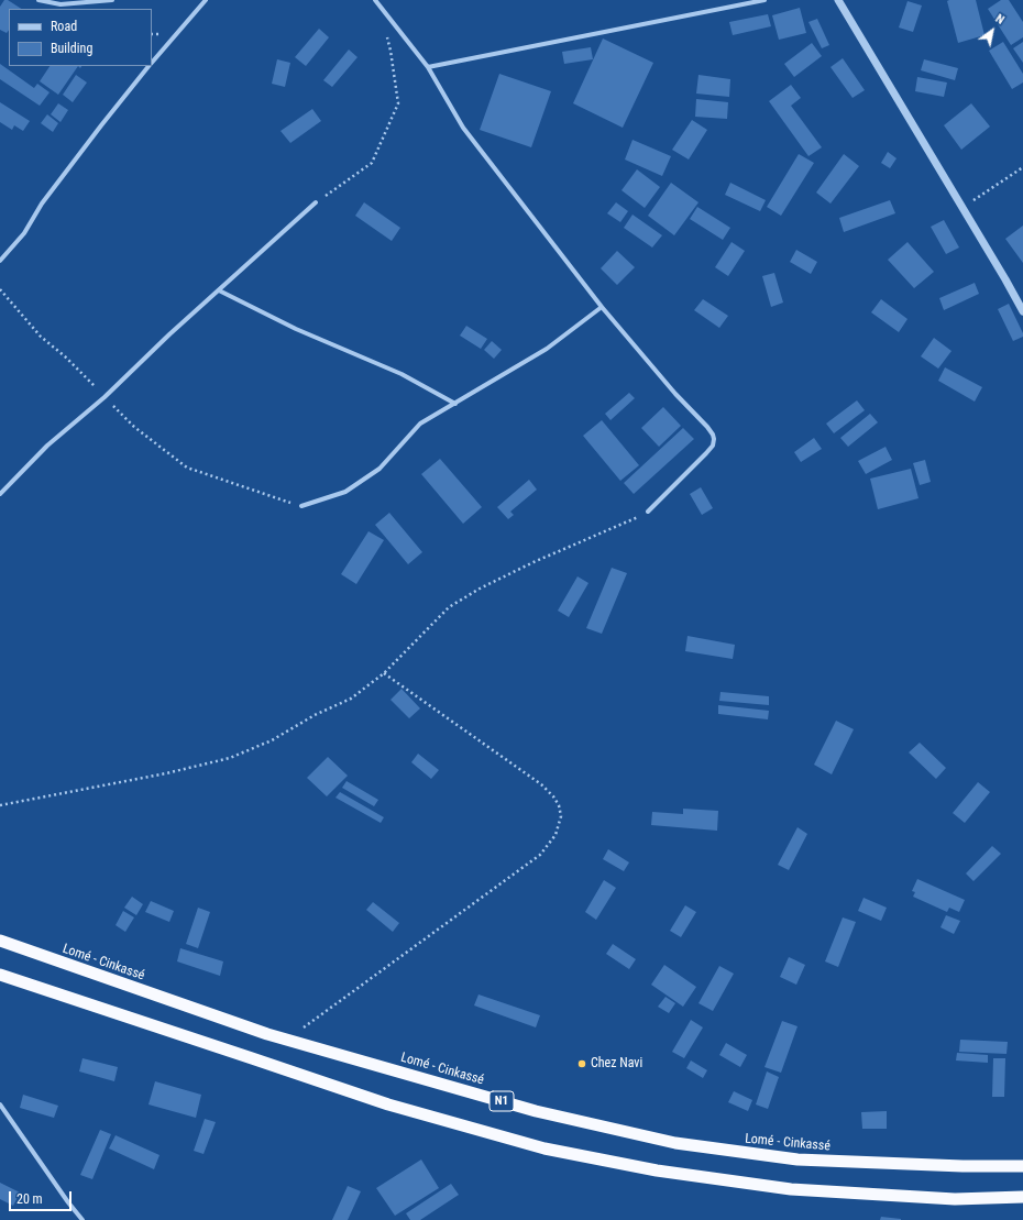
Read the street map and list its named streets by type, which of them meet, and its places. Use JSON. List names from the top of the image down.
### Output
{
  "streets": {
    "highway": ["Lomé - Cinkassé", "N1"]
  },
  "places": ["Chez Navi"],
  "legend": ["Road", "Building"],
  "scale_bar": "20 m",
  "north": "top right"
}
